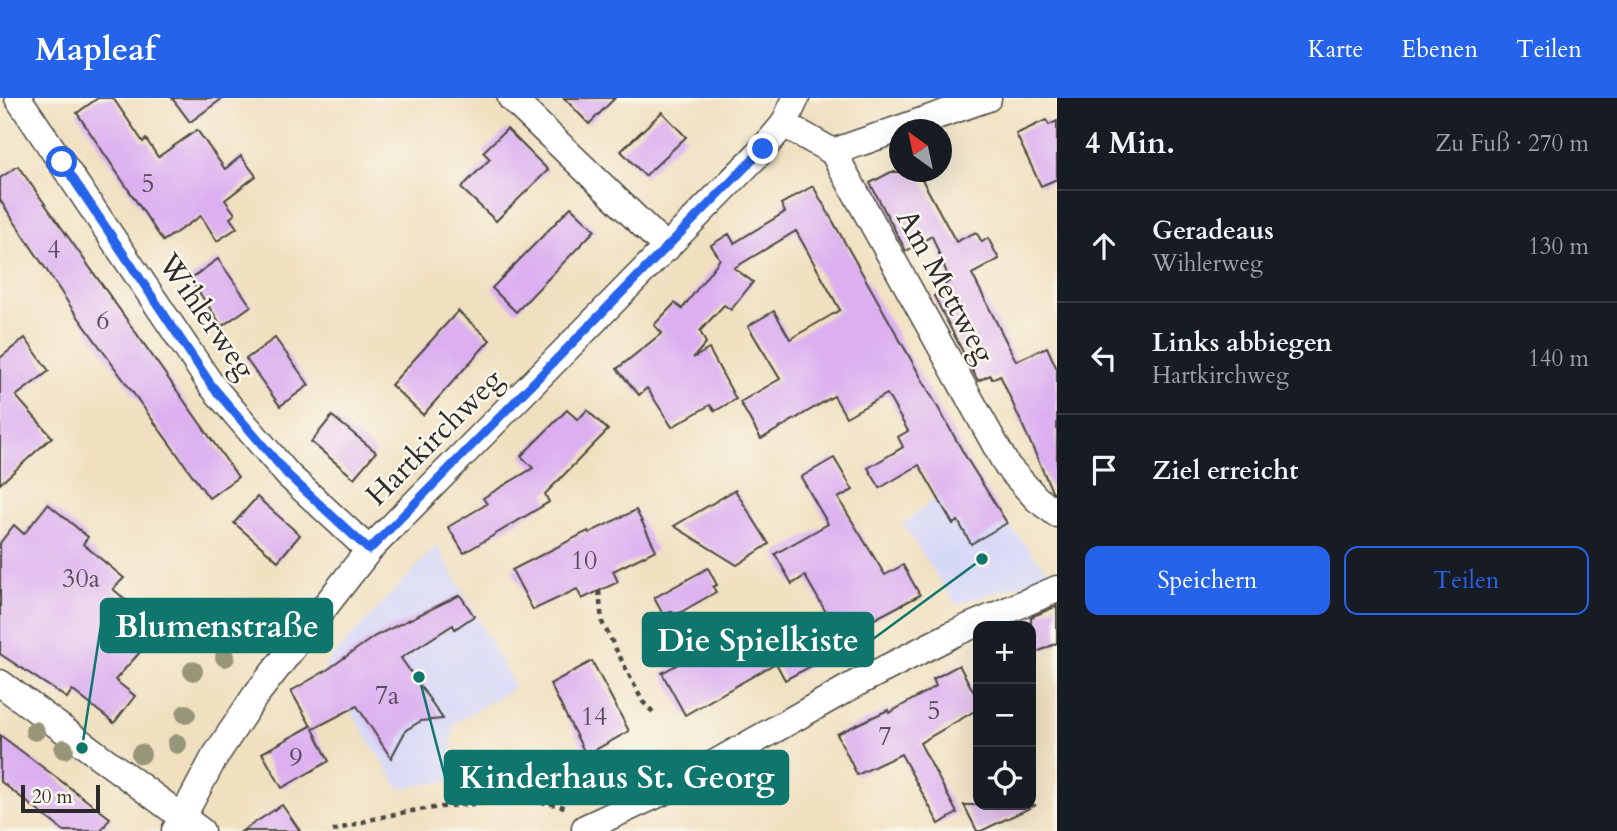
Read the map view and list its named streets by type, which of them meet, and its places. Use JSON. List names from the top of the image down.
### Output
{
  "streets": {
    "street": ["Am Mettweg", "Wihlerweg", "Hartkirchweg"]
  },
  "crossings": [
    ["Wihlerweg", "Hartkirchweg"]
  ],
  "places": ["Die Spielkiste", "Kinderhaus St. Georg", "Blumenstraße"],
  "house_numbers": [
    "5",
    "4",
    "6",
    "10",
    "30a",
    "7a",
    "5",
    "14",
    "7",
    "9"
  ],
  "scale_bar": "20 m",
  "north": "top left",
  "page": {
    "header": "Mapleaf",
    "nav": ["Karte", "Ebenen", "Teilen"],
    "heading": ["4 Min.", "Zu Fuß · 270 m"],
    "list": [
      ["Geradeaus", "Wihlerweg", "130 m"],
      ["Links abbiegen", "Hartkirchweg", "140 m"],
      "Ziel erreicht"
    ],
    "buttons": ["Speichern", "Teilen"],
    "map_buttons": ["+", "−"],
    "scale": "20 m"
  }
}
